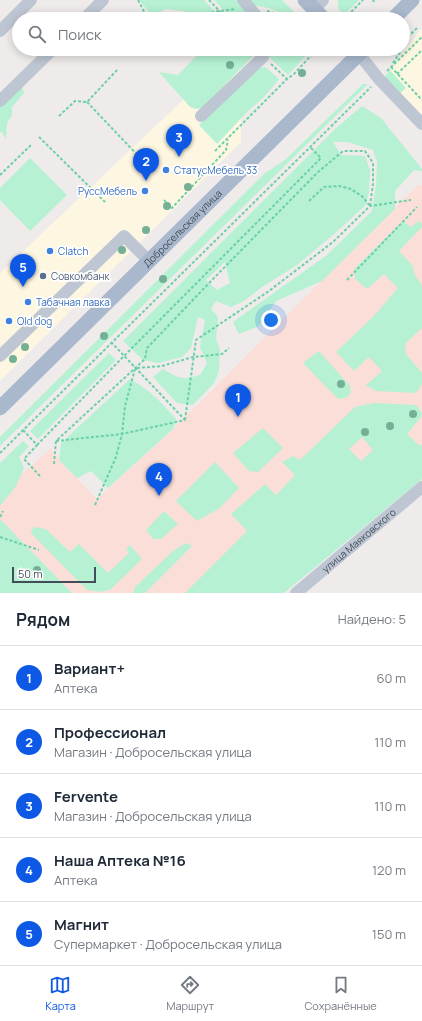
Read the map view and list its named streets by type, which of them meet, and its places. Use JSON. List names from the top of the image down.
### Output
{
  "streets": {
    "main road": ["Добросельская улица"],
    "street": ["улица Маяковского"]
  },
  "places": [
    "СтатусМебель 33",
    "РуссМебель",
    "Clatch",
    "Совкомбанк",
    "Табачная лавка",
    "Old dog"
  ],
  "scale_bar": "50 m",
  "page": {
    "search": "Поиск",
    "pins": [
      "3",
      "2",
      "5",
      "1",
      "4"
    ],
    "scale": "50 m",
    "heading": ["Рядом", "Найдено: 5"],
    "list": [
      {
        "mark": "1",
        "name": "Вариант+",
        "note": "Аптека",
        "value": "60 m"
      },
      {
        "mark": "2",
        "name": "Профессионал",
        "note": "Магазин · Добросельская улица",
        "value": "110 m"
      },
      {
        "mark": "3",
        "name": "Fervente",
        "note": "Магазин · Добросельская улица",
        "value": "110 m"
      },
      {
        "mark": "4",
        "name": "Наша Аптека №16",
        "note": "Аптека",
        "value": "120 m"
      },
      {
        "mark": "5",
        "name": "Магнит",
        "note": "Супермаркет · Добросельская улица",
        "value": "150 m"
      }
    ],
    "nav": ["Карта", "Маршрут", "Сохранённые"]
  }
}
